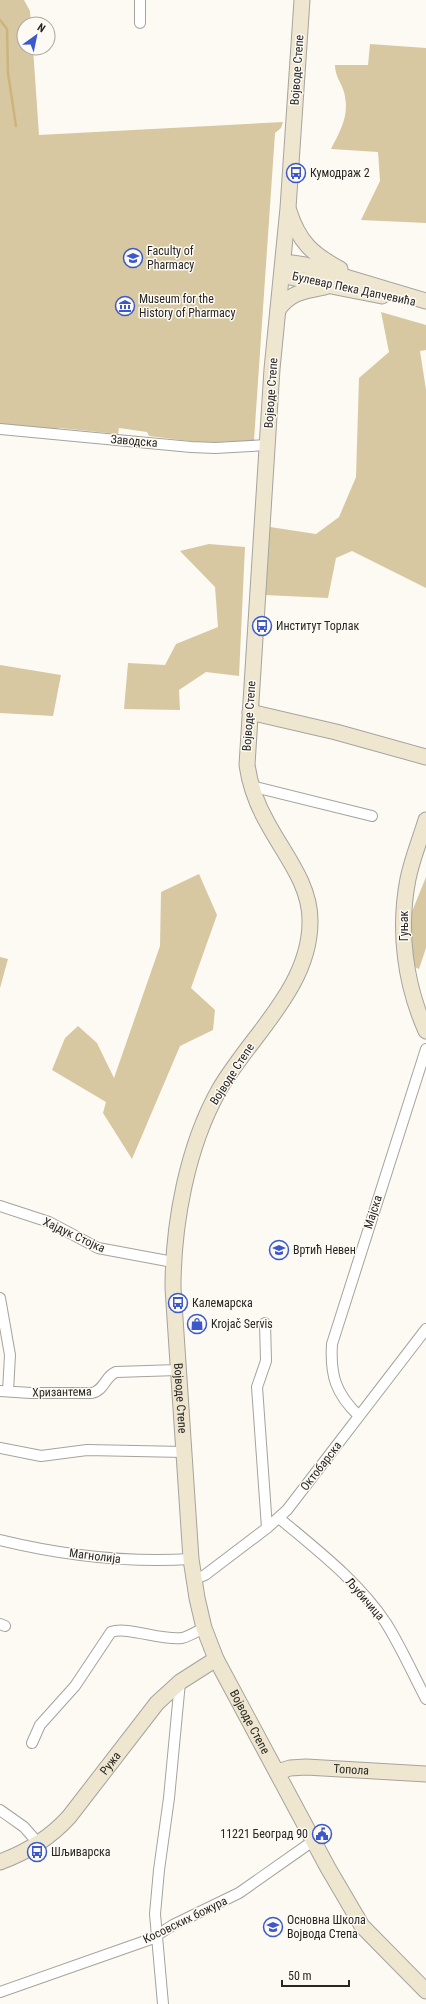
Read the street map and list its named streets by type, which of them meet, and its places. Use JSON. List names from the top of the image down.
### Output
{
  "streets": {
    "street": [
      "Војводе Степе",
      "Булевар Пека Дапчевића",
      "Заводска",
      "Гуњак",
      "Мајска",
      "Хајдук Стојка",
      "Хризантема",
      "Октобарска",
      "Магнолија",
      "Љубичица",
      "Ружа",
      "Топола",
      "Косовских божура"
    ]
  },
  "crossings": [
    ["Војводе Степе", "Булевар Пека Дапчевића"],
    ["Војводе Степе", "Заводска"],
    ["Војводе Степе", "Хајдук Стојка"],
    ["Војводе Степе", "Хризантема"],
    ["Војводе Степе", "Октобарска"],
    ["Војводе Степе", "Магнолија"],
    ["Војводе Степе", "Ружа"],
    ["Војводе Степе", "Топола"],
    ["Војводе Степе", "Косовских божура"],
    ["Мајска", "Октобарска"],
    ["Октобарска", "Љубичица"]
  ],
  "places": {
    "bus stop": [
      "Кумодраж 2",
      "Институт Торлак",
      "Калемарска",
      "Шљиварска"
    ],
    "school or university": ["Faculty of Pharmacy", "Вртић Невен", "Основна Школа Војвода Степа"],
    "museum": ["Museum for the History of Pharmacy"],
    "shop": ["Krojač Servis"],
    "public building": ["11221 Београд 90"]
  },
  "scale_bar": "50 m",
  "north": "top right"
}
